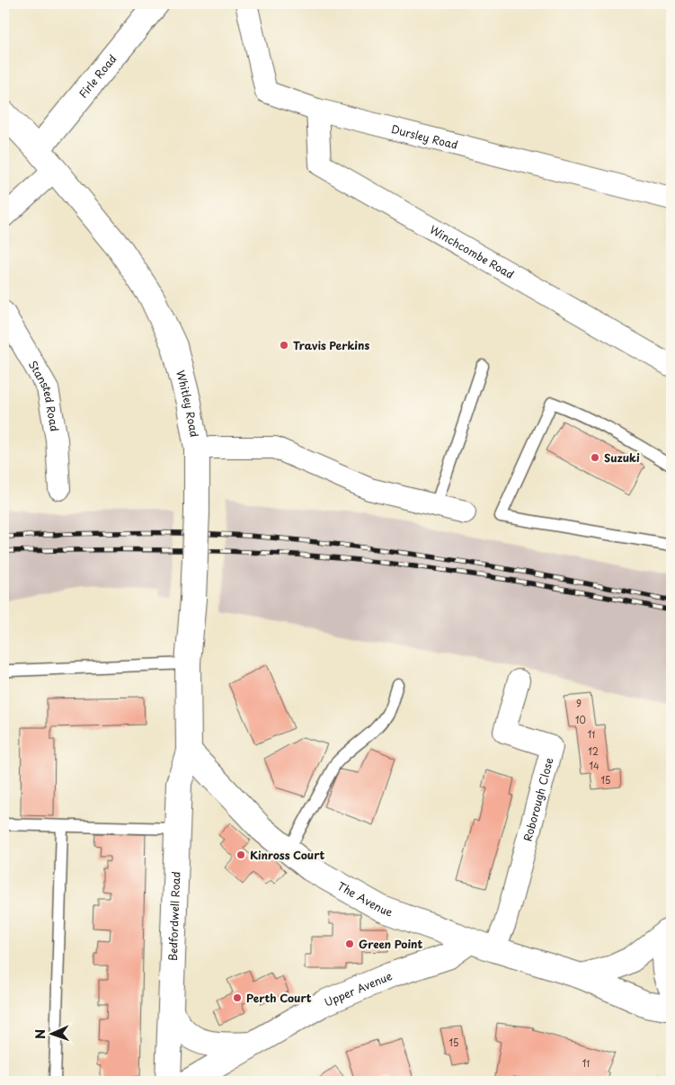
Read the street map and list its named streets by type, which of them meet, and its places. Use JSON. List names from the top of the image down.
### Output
{
  "streets": {
    "main road": [
      "Firle Road",
      "Whitley Road",
      "The Avenue",
      "Bedfordwell Road",
      "Upper Avenue"
    ],
    "street": [
      "Dursley Road",
      "Winchcombe Road",
      "Stansted Road",
      "Roborough Close"
    ]
  },
  "crossings": [
    ["Firle Road", "Whitley Road"],
    ["Dursley Road", "Winchcombe Road"],
    ["Whitley Road", "The Avenue"],
    ["Whitley Road", "Bedfordwell Road"],
    ["Roborough Close", "The Avenue"],
    ["The Avenue", "Bedfordwell Road"],
    ["The Avenue", "Upper Avenue"],
    ["Bedfordwell Road", "Upper Avenue"]
  ],
  "places": [
    "Travis Perkins",
    "Suzuki",
    "Kinross Court",
    "Green Point",
    "Perth Court"
  ],
  "house_numbers": [
    "9",
    "10",
    "11",
    "12",
    "14",
    "15",
    "15",
    "11"
  ],
  "north": "left"
}
